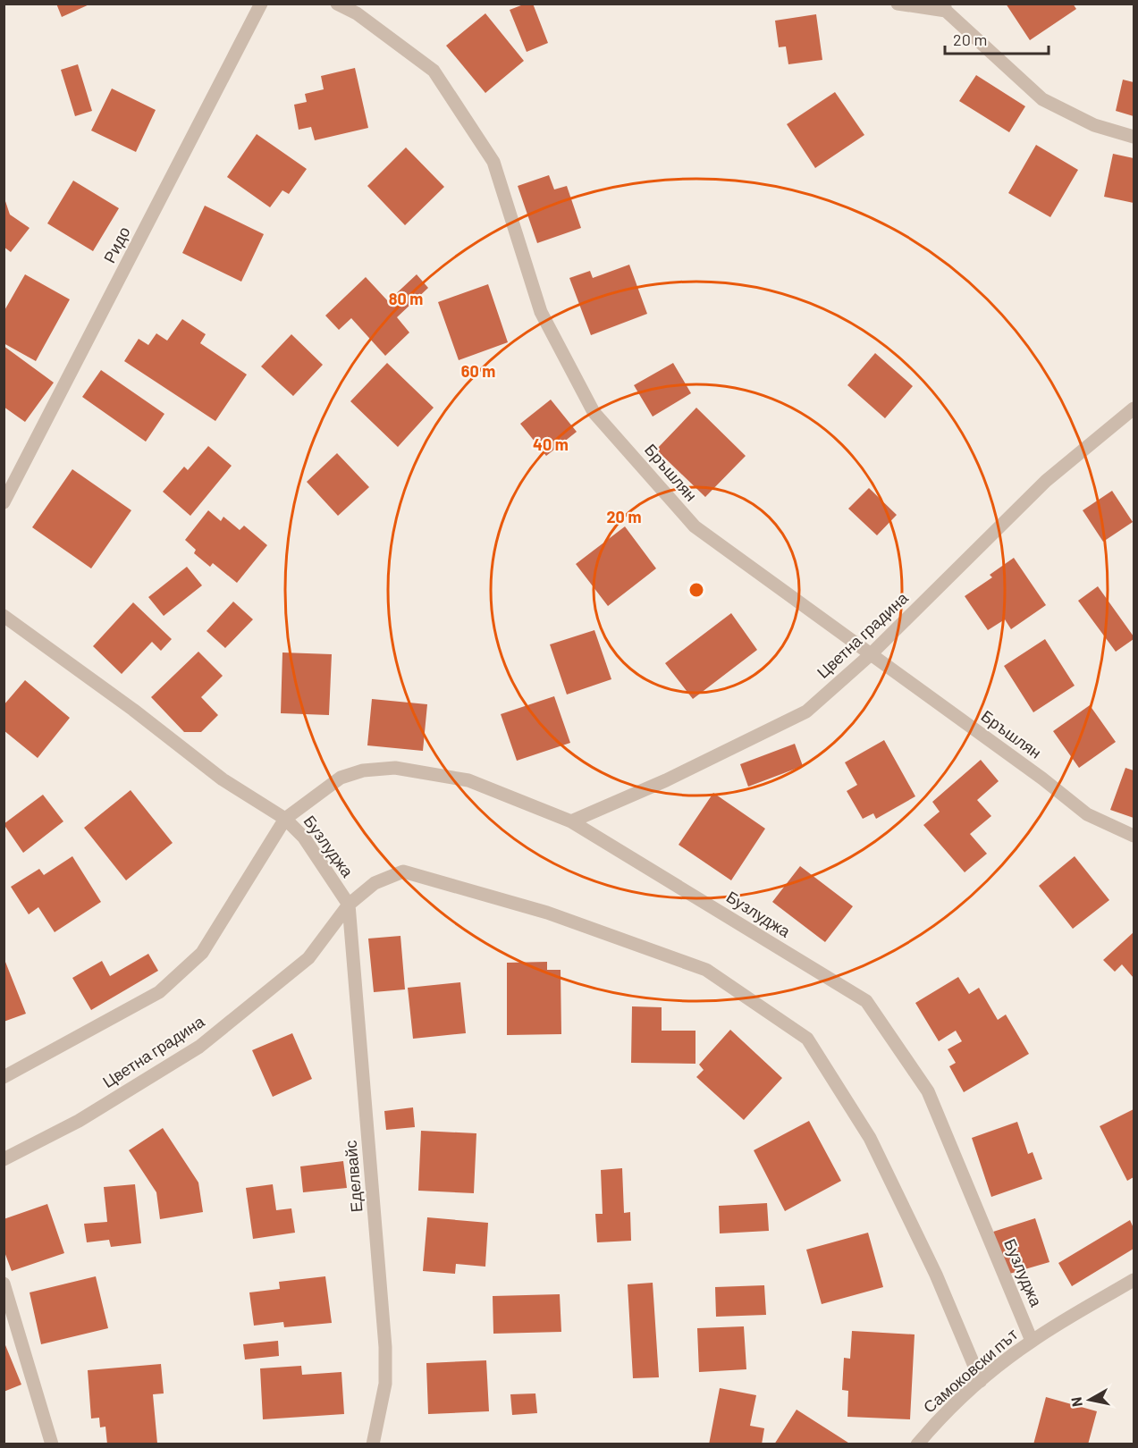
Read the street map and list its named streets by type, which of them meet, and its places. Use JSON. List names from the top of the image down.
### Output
{
  "streets": {
    "street": [
      "Ридо",
      "Бръшлян",
      "Цветна градина",
      "Бузлуджа",
      "Еделвайс",
      "Самоковски път"
    ]
  },
  "crossings": [
    ["Бръшлян", "Цветна градина"],
    ["Цветна градина", "Бузлуджа"],
    ["Цветна градина", "Еделвайс"],
    ["Бузлуджа", "Еделвайс"],
    ["Бузлуджа", "Самоковски път"]
  ],
  "scale_bar": "20 m",
  "north": "left",
  "rings": [
    "80 m",
    "60 m",
    "40 m",
    "20 m"
  ]
}
